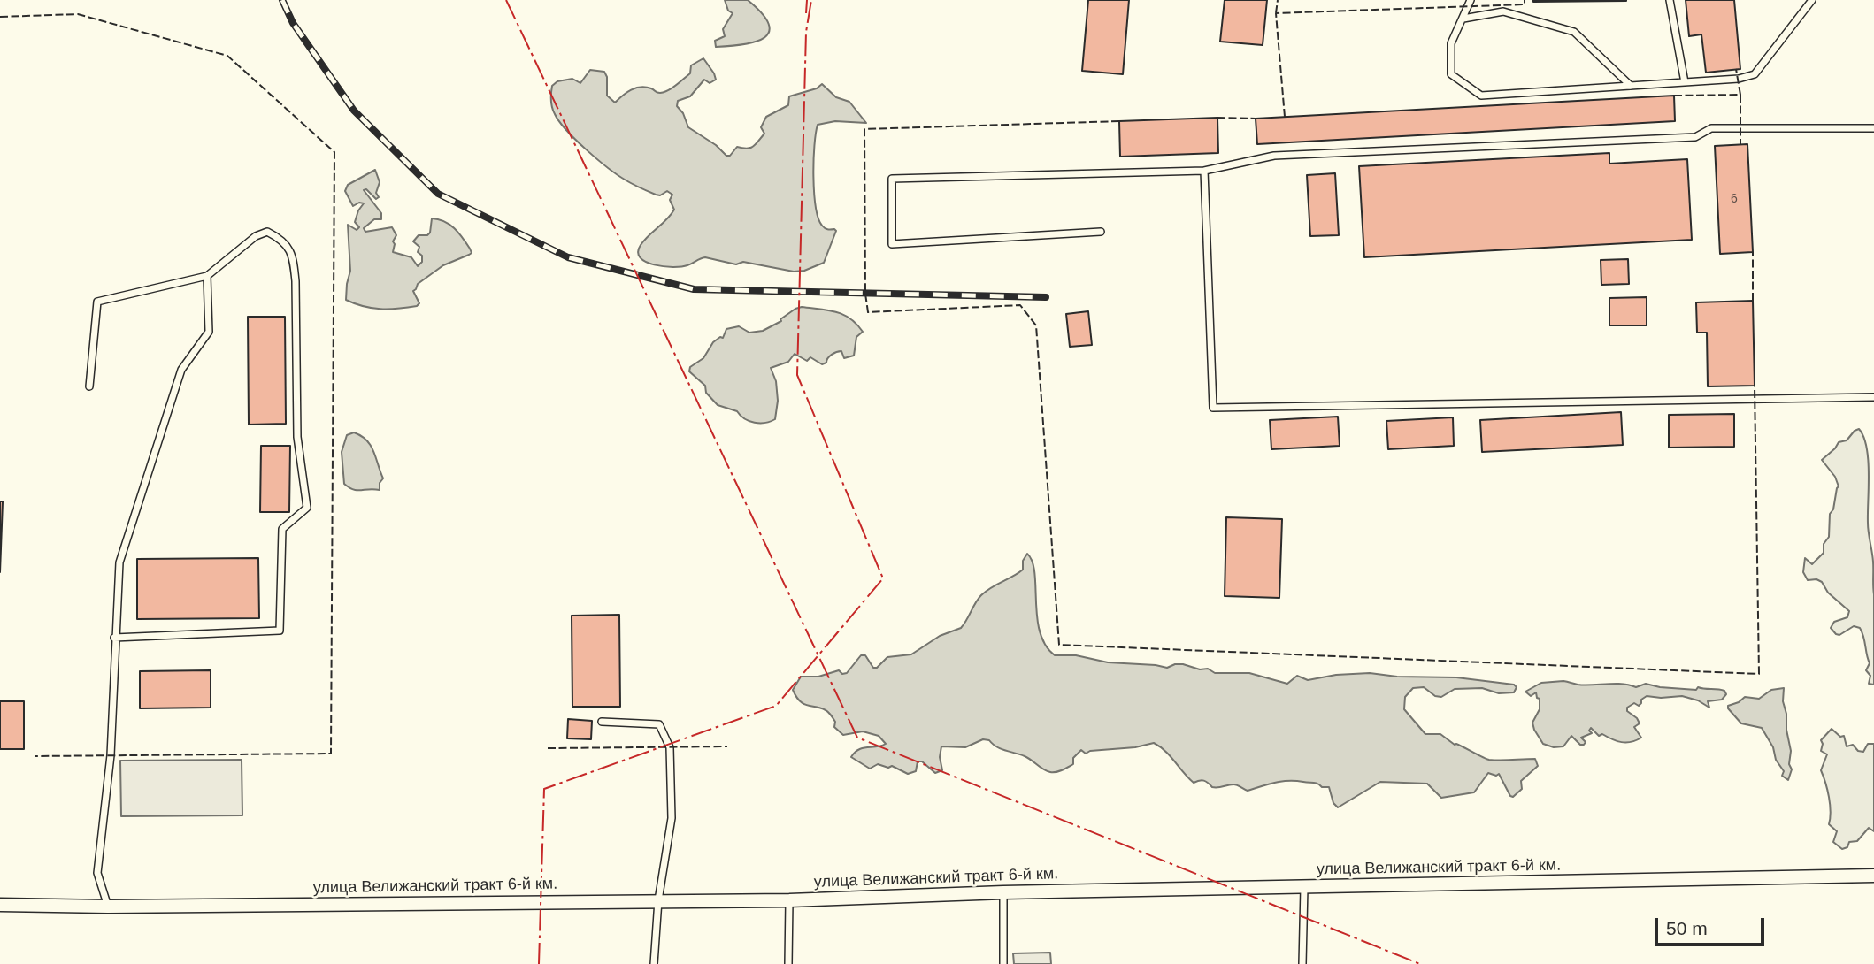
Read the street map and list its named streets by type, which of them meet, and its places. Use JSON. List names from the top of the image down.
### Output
{
  "streets": {
    "street": ["улица Велижанский тракт 6-й км."]
  },
  "house_numbers": ["6"],
  "scale_bar": "50 m"
}
